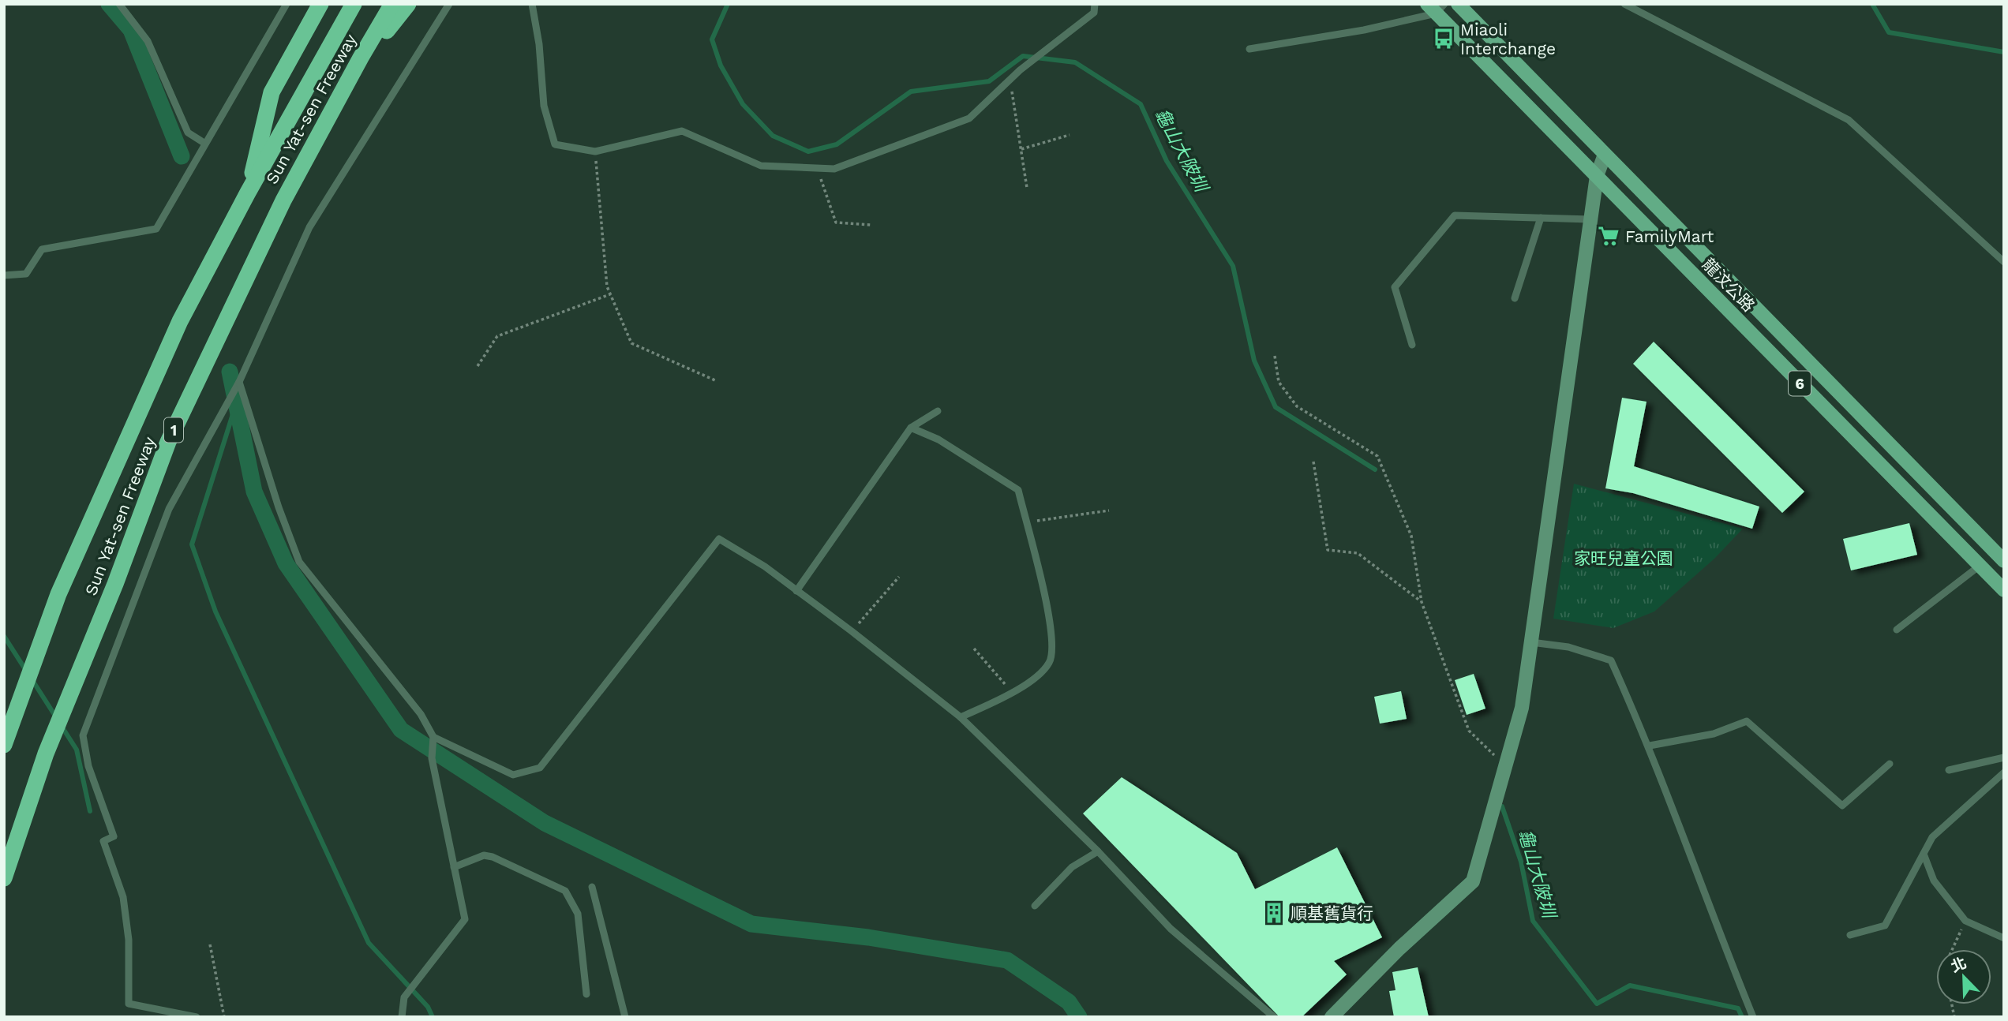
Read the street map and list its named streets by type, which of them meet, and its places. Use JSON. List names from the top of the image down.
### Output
{
  "streets": {
    "highway": ["Sun Yat-sen Freeway", "1"],
    "main road": ["龍汶公路", "6"]
  },
  "water": ["龜山大陂圳"],
  "parks": ["家旺兒童公園"],
  "places": {
    "bus stop": ["Miaoli Interchange"],
    "supermarket": ["FamilyMart"],
    "building": ["順基舊貨行"]
  },
  "north": "top left"
}
